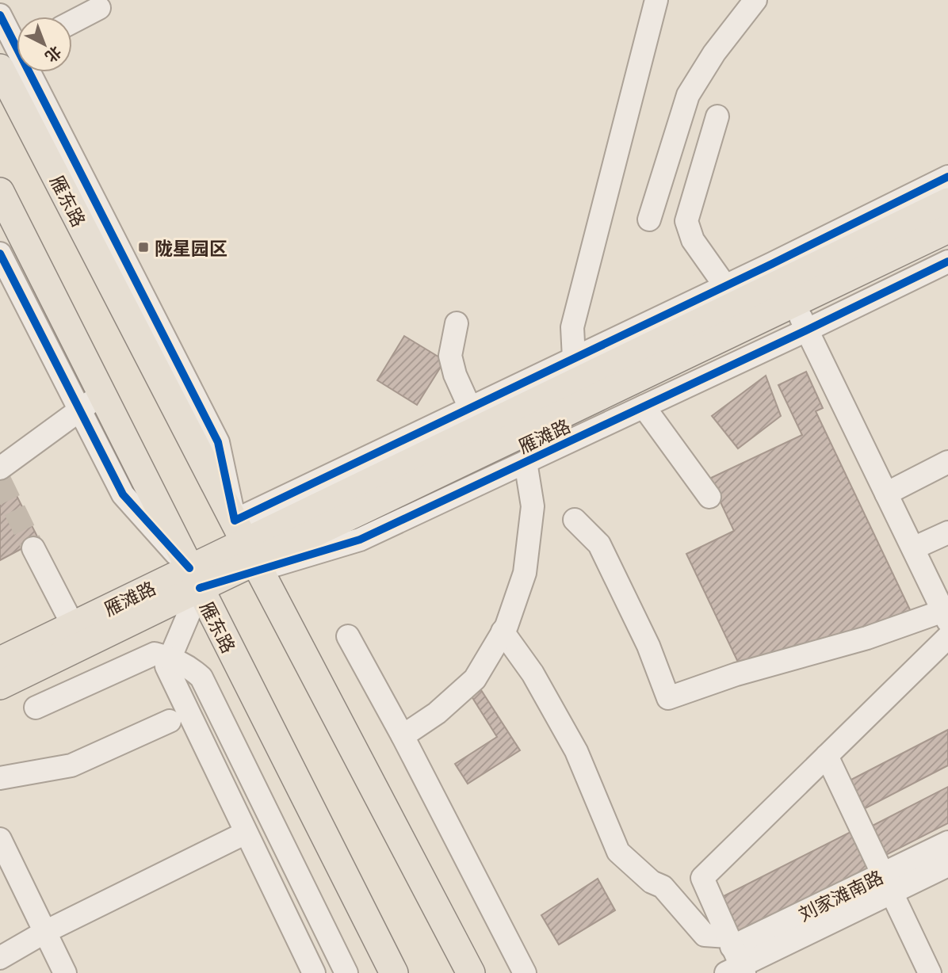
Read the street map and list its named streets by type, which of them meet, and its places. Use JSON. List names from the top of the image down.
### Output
{
  "streets": {
    "main road": ["雁东路", "雁滩路"],
    "street": ["刘家滩南路"]
  },
  "crossings": [
    ["雁东路", "雁滩路"]
  ],
  "places": {
    "transit": ["陇星园区"]
  },
  "north": "bottom right"
}
